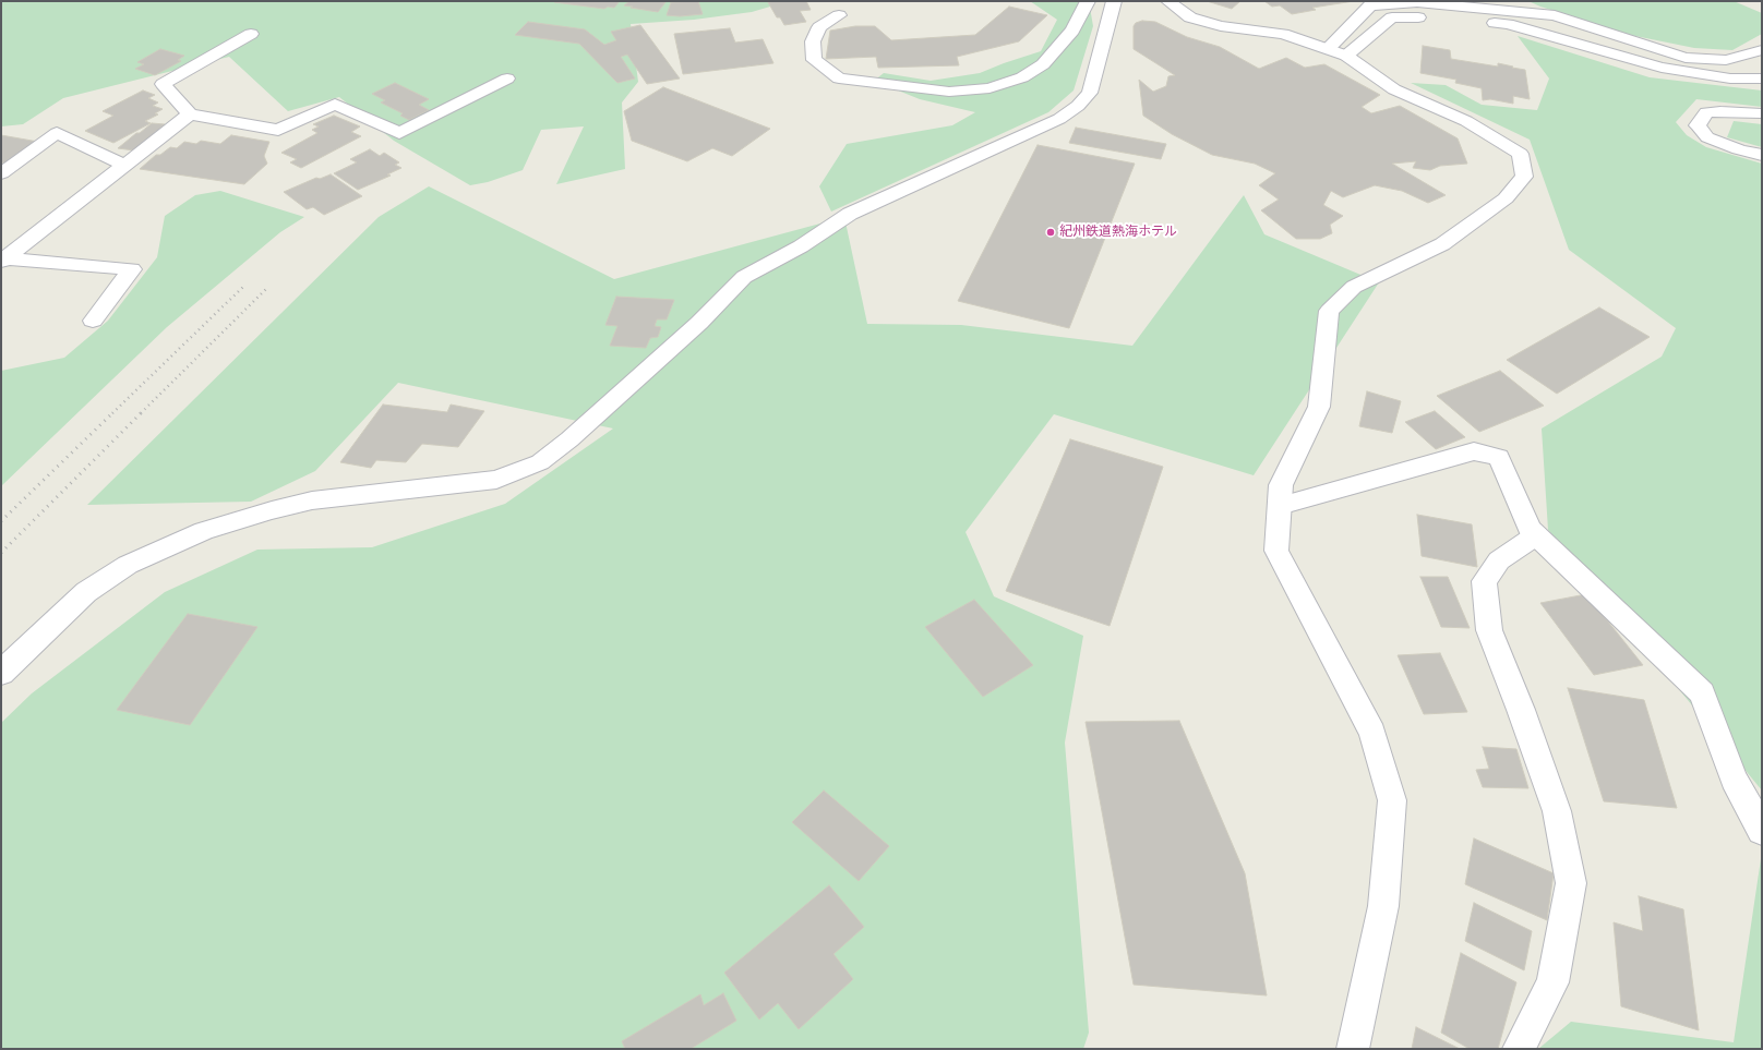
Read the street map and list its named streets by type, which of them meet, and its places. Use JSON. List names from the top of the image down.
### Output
{
  "places": ["紀州鉄道熱海ホテル"]
}
